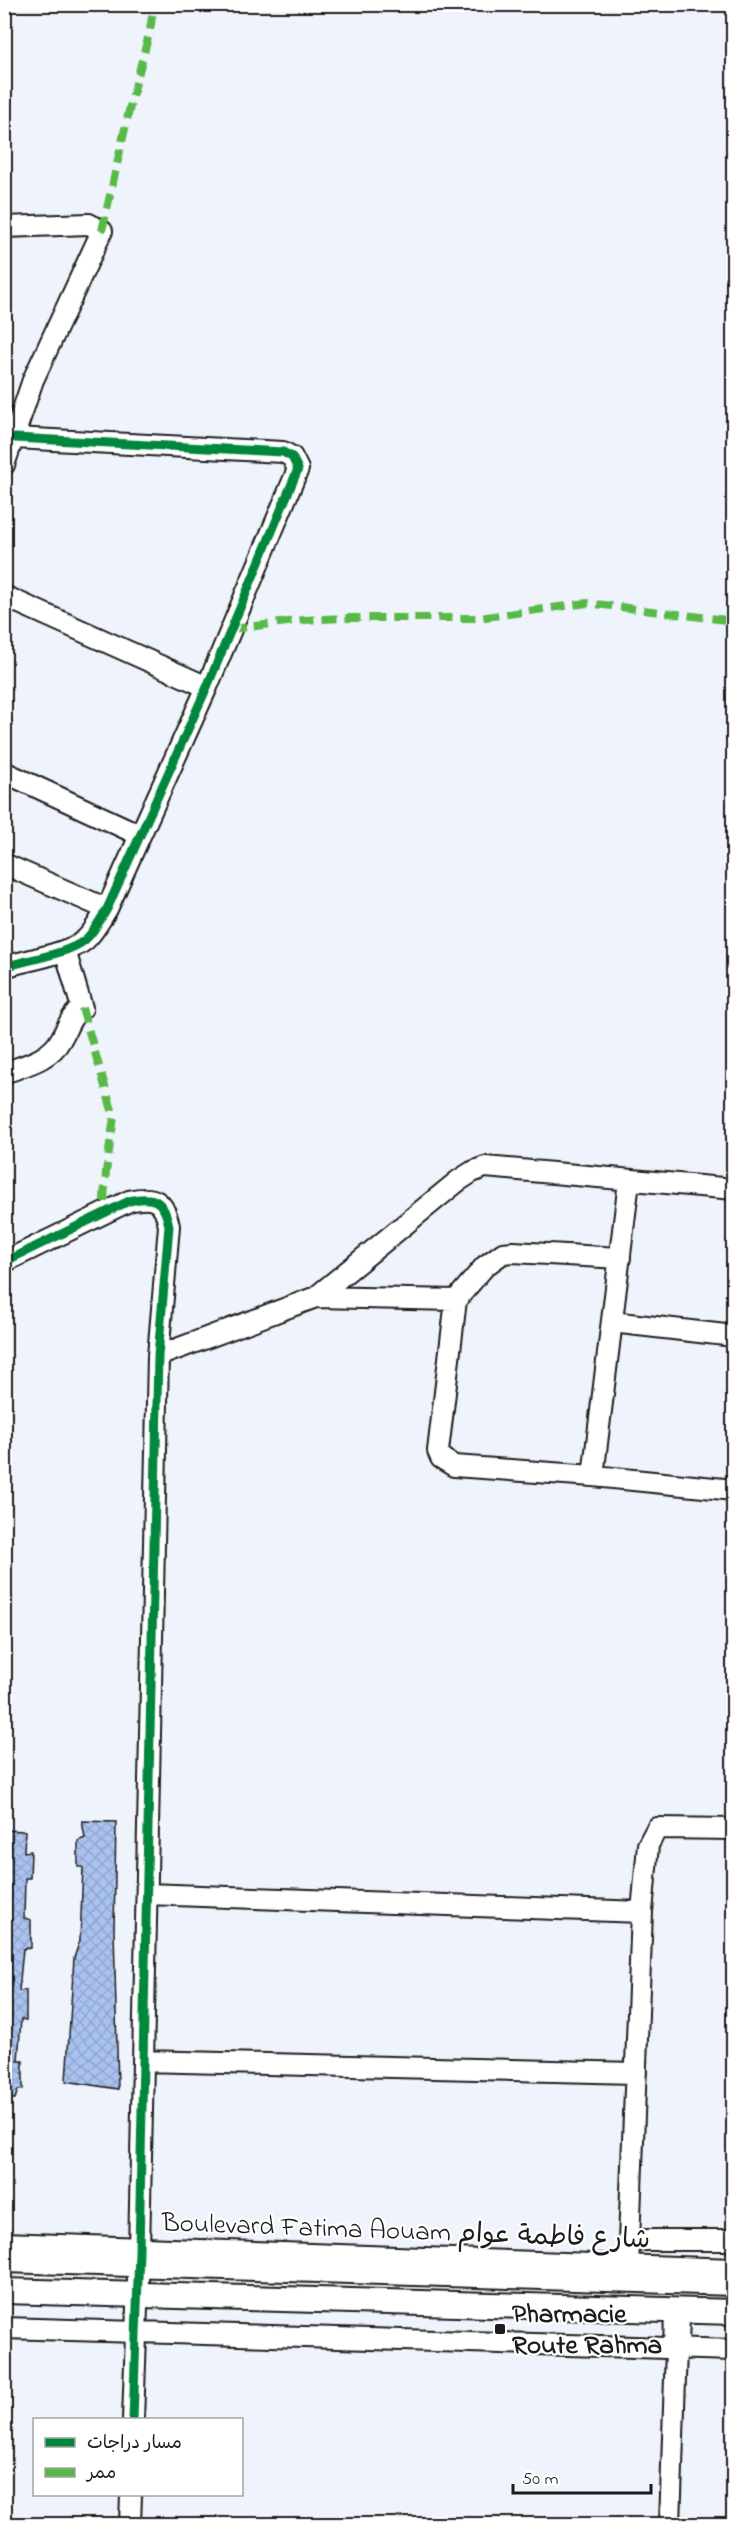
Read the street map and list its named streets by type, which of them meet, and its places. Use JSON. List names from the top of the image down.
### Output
{
  "streets": {
    "main road": ["Boulevard Fatima Aouam شارع فاطمة عوام"]
  },
  "places": {
    "transit": ["Pharmacie Route Rahma"]
  },
  "legend": ["مسار دراجات", "ممر"],
  "scale_bar": "50 m"
}
